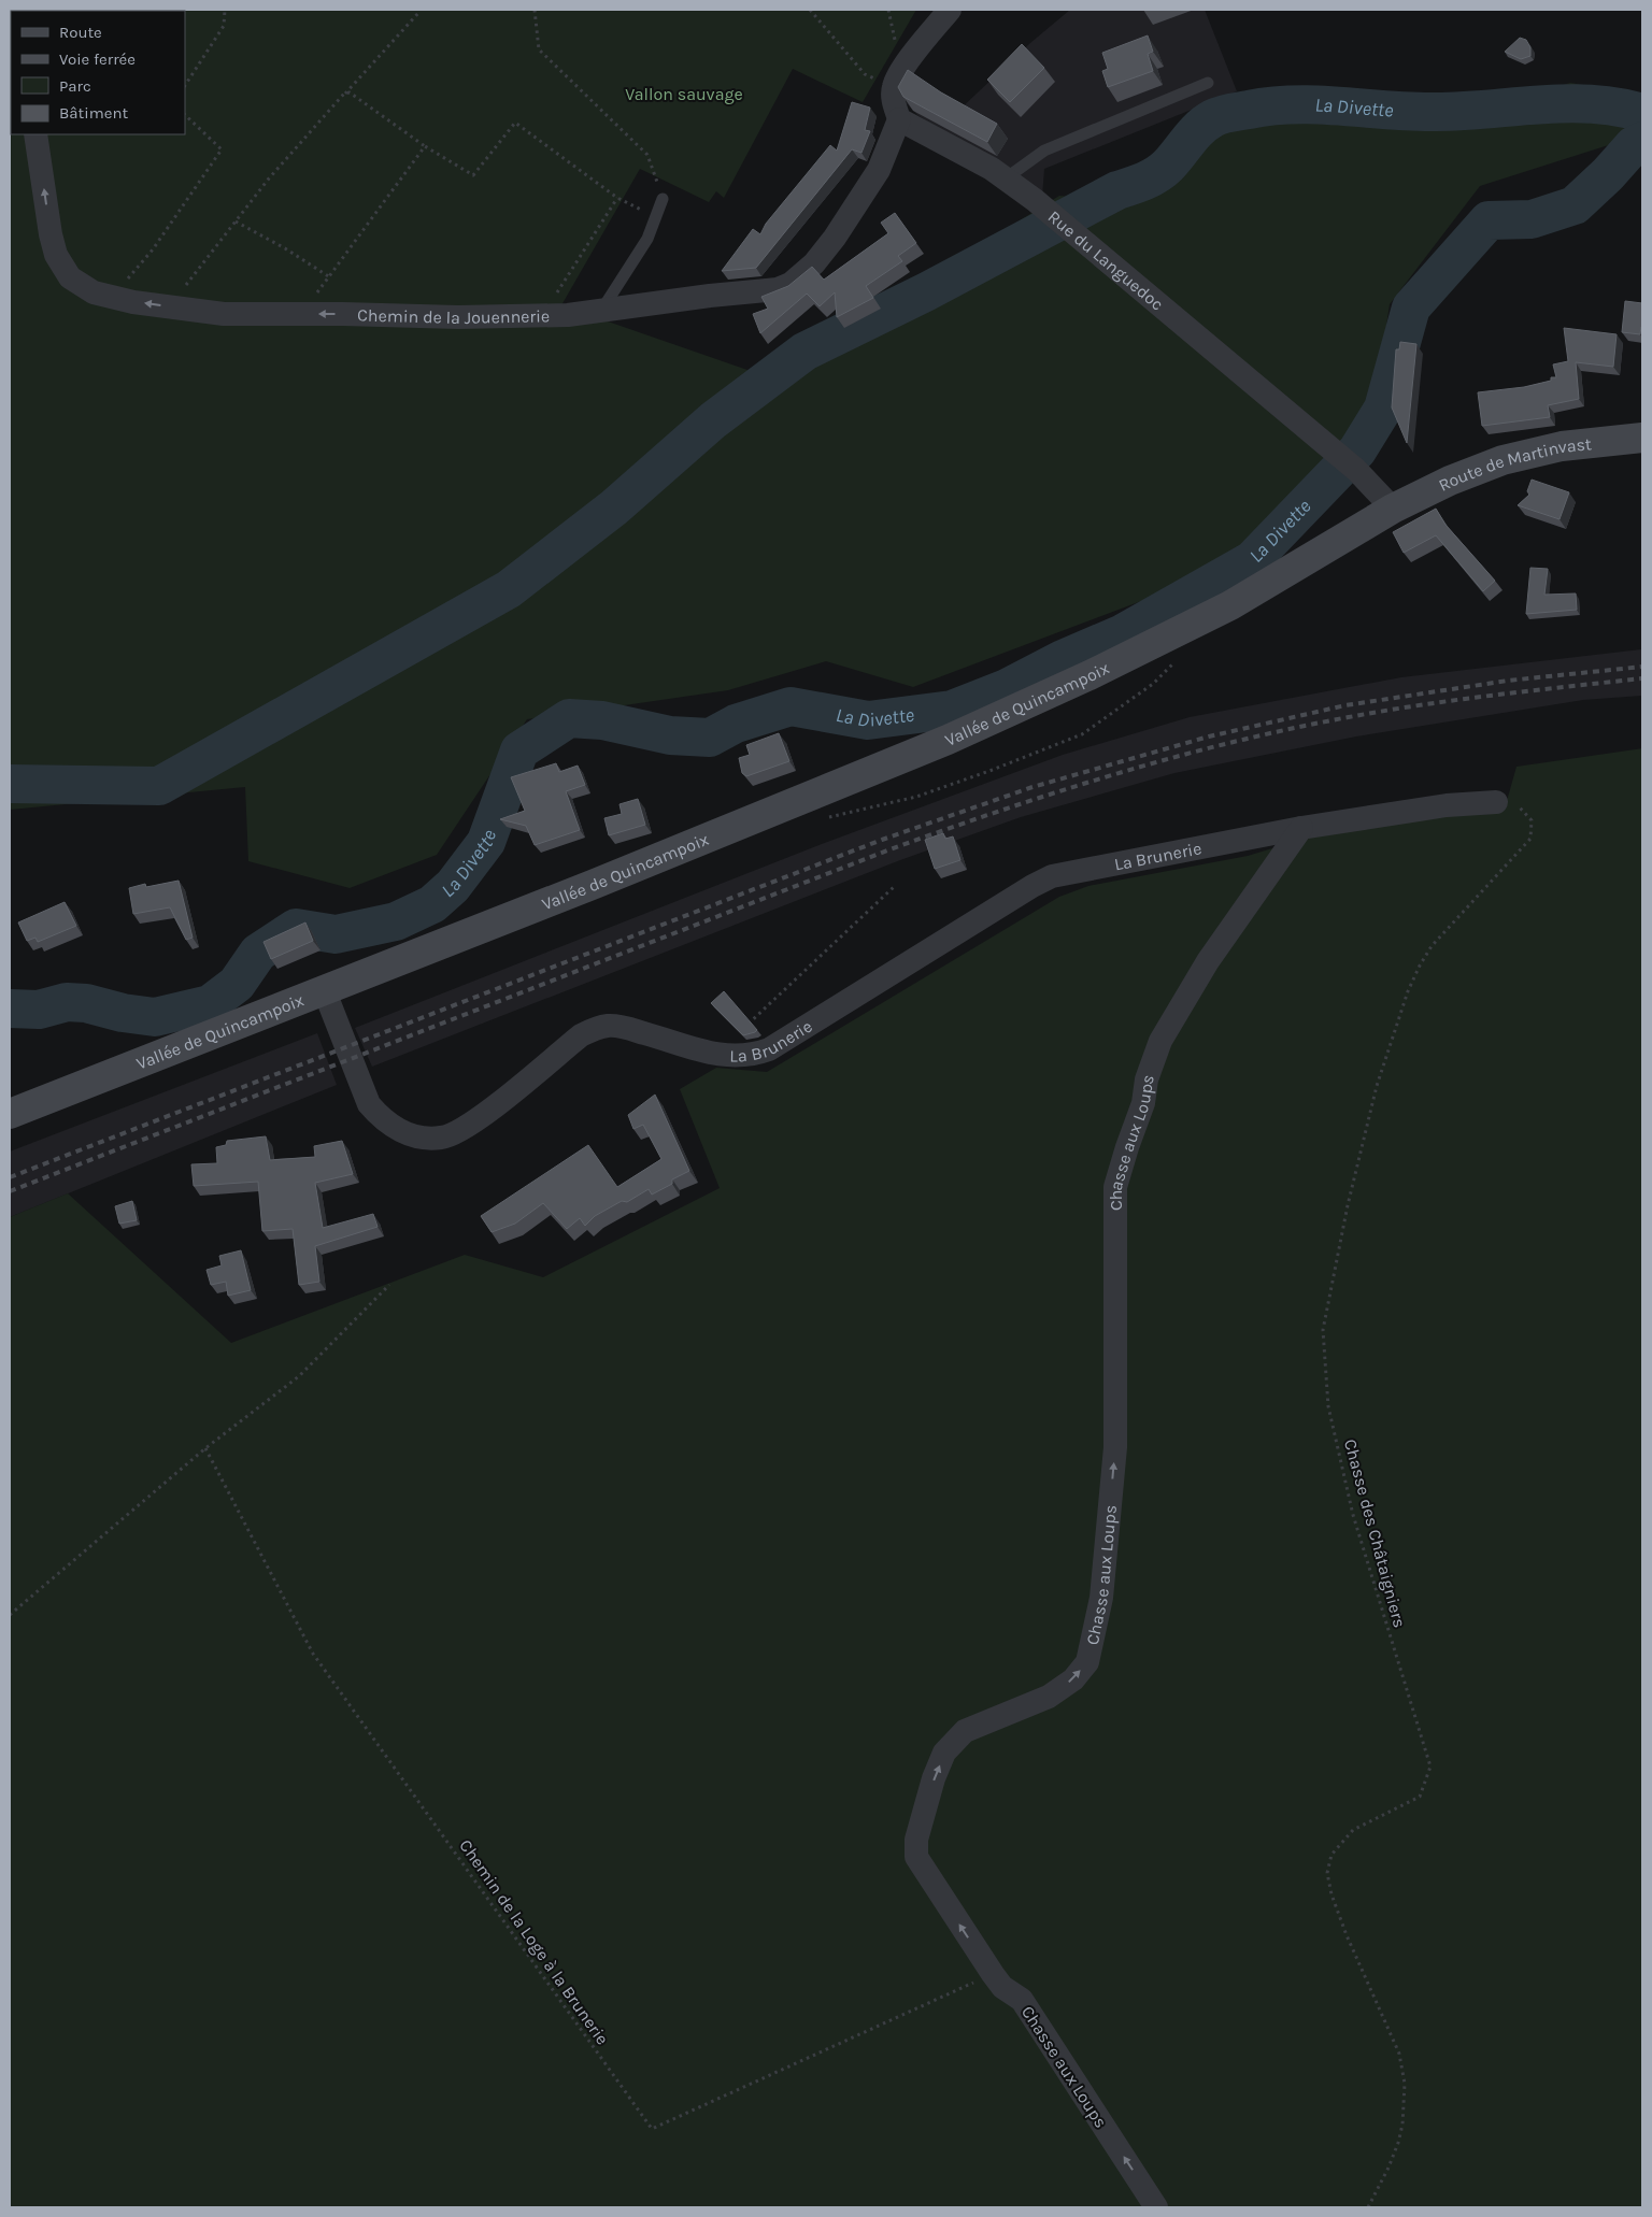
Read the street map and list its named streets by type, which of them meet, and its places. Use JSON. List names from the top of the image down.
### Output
{
  "streets": {
    "main road": ["Route de Martinvast", "Vallée de Quincampoix"],
    "street": [
      "Rue du Languedoc",
      "Chemin de la Jouennerie",
      "La Brunerie",
      "Chasse aux Loups"
    ],
    "path": ["Chasse des Châtaigniers", "Chemin de la Loge à la Brunerie"]
  },
  "crossings": [
    ["Rue du Languedoc", "Chemin de la Jouennerie"],
    ["Rue du Languedoc", "Route de Martinvast"],
    ["Route de Martinvast", "Vallée de Quincampoix"],
    ["Vallée de Quincampoix", "La Brunerie"],
    ["La Brunerie", "Chasse aux Loups"],
    ["La Brunerie", "Chasse des Châtaigniers"],
    ["Chasse aux Loups", "Chemin de la Loge à la Brunerie"]
  ],
  "one_way": ["Chemin de la Jouennerie", "Chasse aux Loups"],
  "water": ["La Divette"],
  "parks": ["Vallon sauvage"],
  "legend": [
    "Route",
    "Voie ferrée",
    "Parc",
    "Bâtiment"
  ]
}
